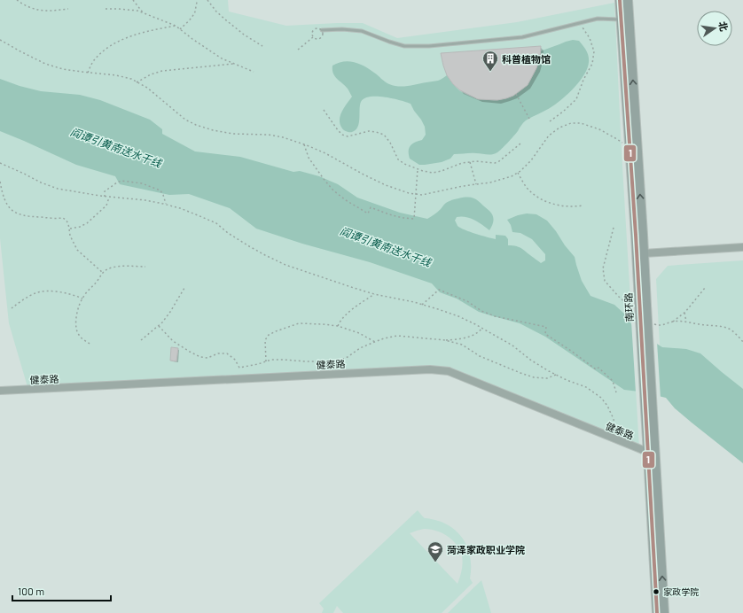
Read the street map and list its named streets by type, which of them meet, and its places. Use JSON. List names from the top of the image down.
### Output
{
  "streets": {
    "main road": ["南环路"],
    "street": ["健泰路"]
  },
  "crossings": [
    ["南环路", "健泰路"]
  ],
  "water": ["阎谭引黄南送水干线"],
  "places": {
    "building": ["科普植物馆"],
    "school or university": ["菏泽家政职业学院"],
    "other": ["家政学院"]
  },
  "lines": ["transit line 1"],
  "scale_bar": "100 m",
  "north": "right"
}
